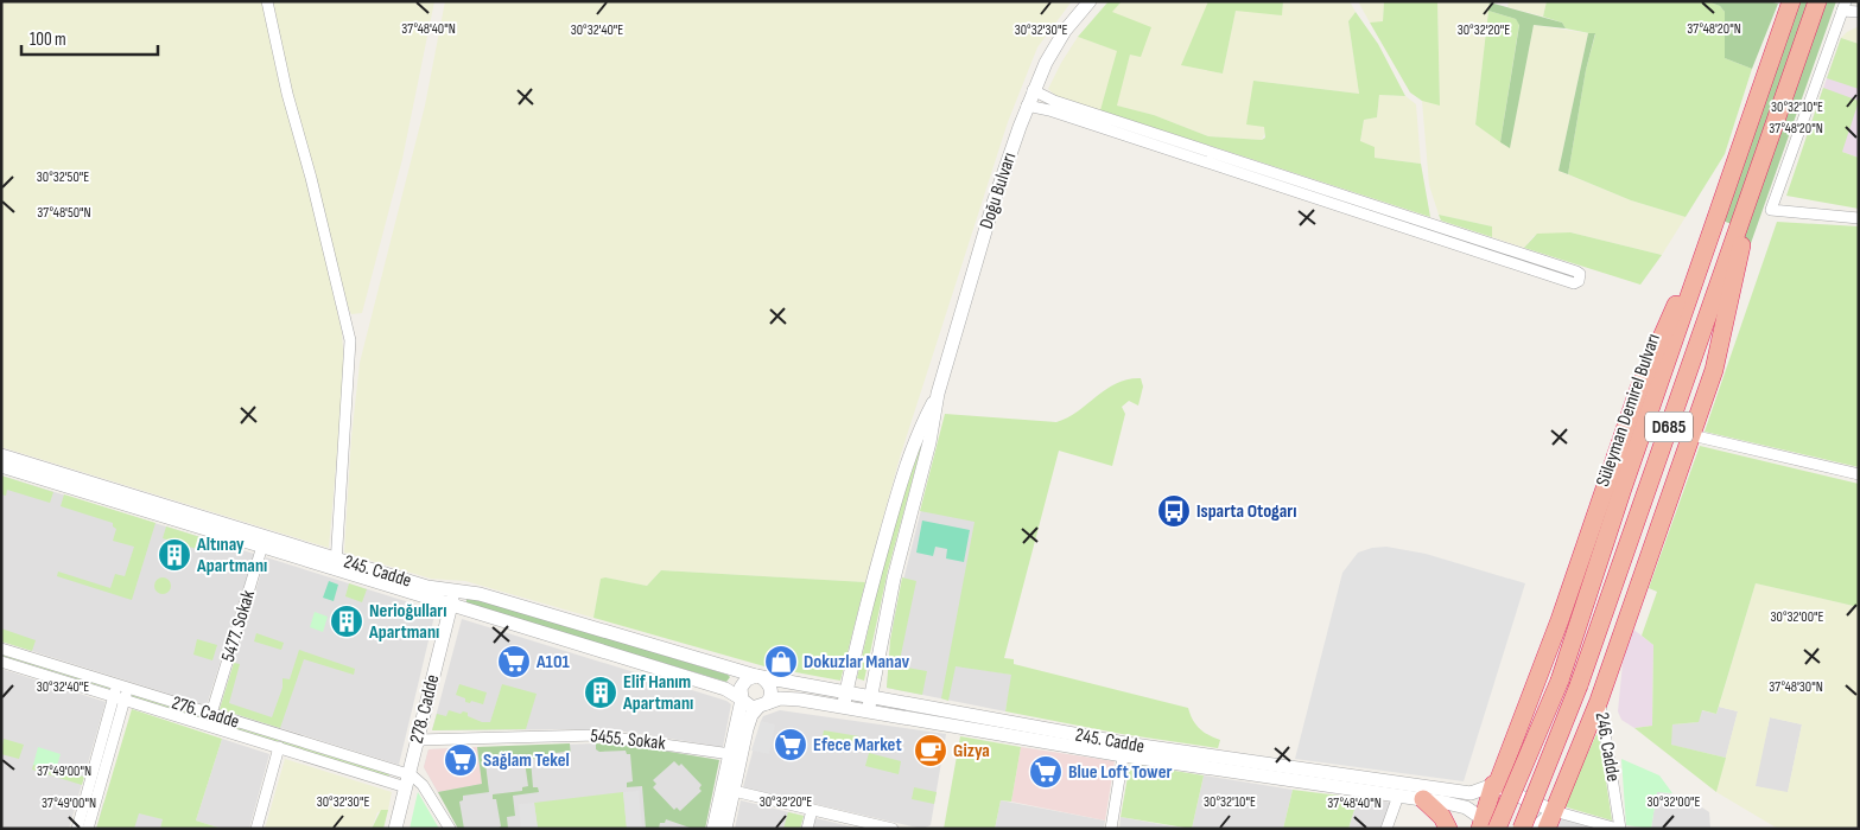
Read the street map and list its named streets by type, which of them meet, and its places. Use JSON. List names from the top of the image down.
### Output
{
  "streets": {
    "highway": ["Süleyman Demirel Bulvarı", "D685"],
    "street": [
      "Doğu Bulvarı",
      "245. Cadde",
      "5477. Sokak",
      "278. Cadde",
      "276. Cadde",
      "5455. Sokak",
      "246. Cadde"
    ]
  },
  "crossings": [
    ["Doğu Bulvarı", "245. Cadde"],
    ["Süleyman Demirel Bulvarı", "245. Cadde"],
    ["245. Cadde", "5477. Sokak"],
    ["245. Cadde", "278. Cadde"],
    ["5477. Sokak", "276. Cadde"],
    ["278. Cadde", "276. Cadde"],
    ["278. Cadde", "5455. Sokak"]
  ],
  "places": {
    "bus stop": ["Isparta Otogarı"],
    "building": ["Altınay Apartmanı", "Nerioğulları Apartmanı", "Elif Hanım Apartmanı"],
    "supermarket": [
      "A101",
      "Efece Market",
      "Sağlam Tekel",
      "Blue Loft Tower"
    ],
    "shop": ["Dokuzlar Manav"],
    "cafe": ["Gizya"]
  },
  "scale_bar": "100 m",
  "coordinates": [
    "37°48'20\"N",
    "37°48'40\"N",
    "30°32'20\"E",
    "30°32'40\"E",
    "30°32'30\"E",
    "30°32'10\"E",
    "30°32'50\"E",
    "37°48'50\"N",
    "30°32'00\"E",
    "37°48'30\"N",
    "37°49'00\"N"
  ]
}
